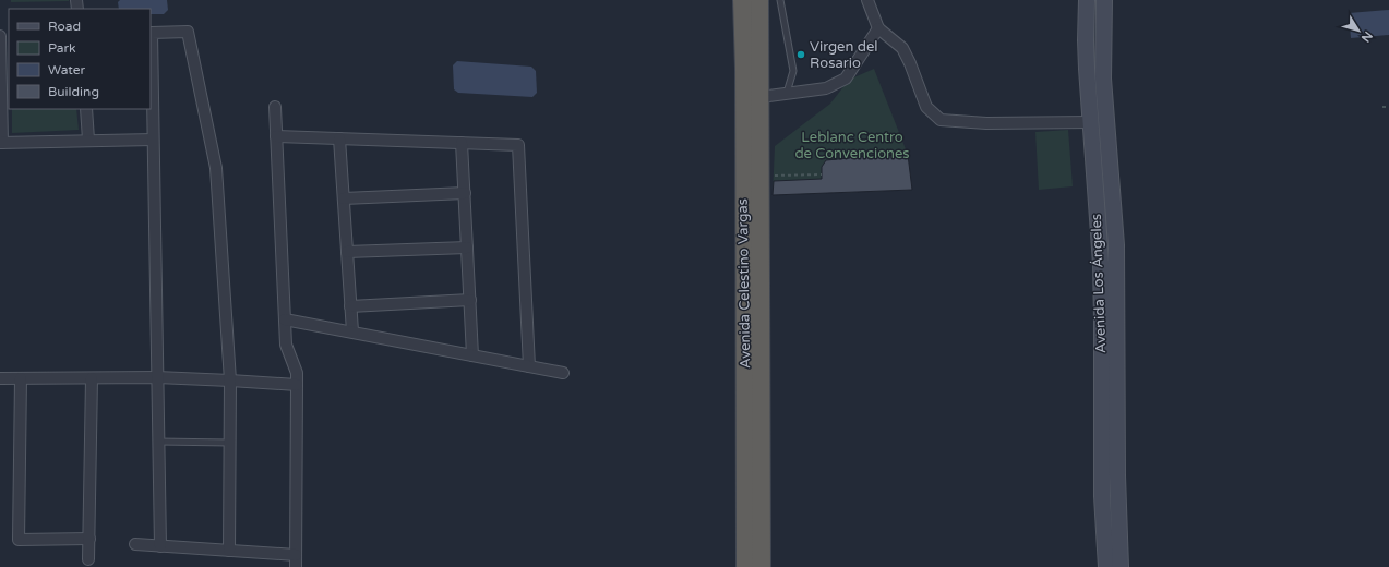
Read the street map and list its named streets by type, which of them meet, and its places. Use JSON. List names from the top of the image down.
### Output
{
  "streets": {
    "highway": ["Avenida Celestino Vargas"],
    "main road": ["Avenida Los Ángeles"]
  },
  "parks": ["Leblanc Centro de Convenciones"],
  "places": ["Virgen del Rosario"],
  "legend": [
    "Road",
    "Park",
    "Water",
    "Building"
  ],
  "north": "bottom right"
}
